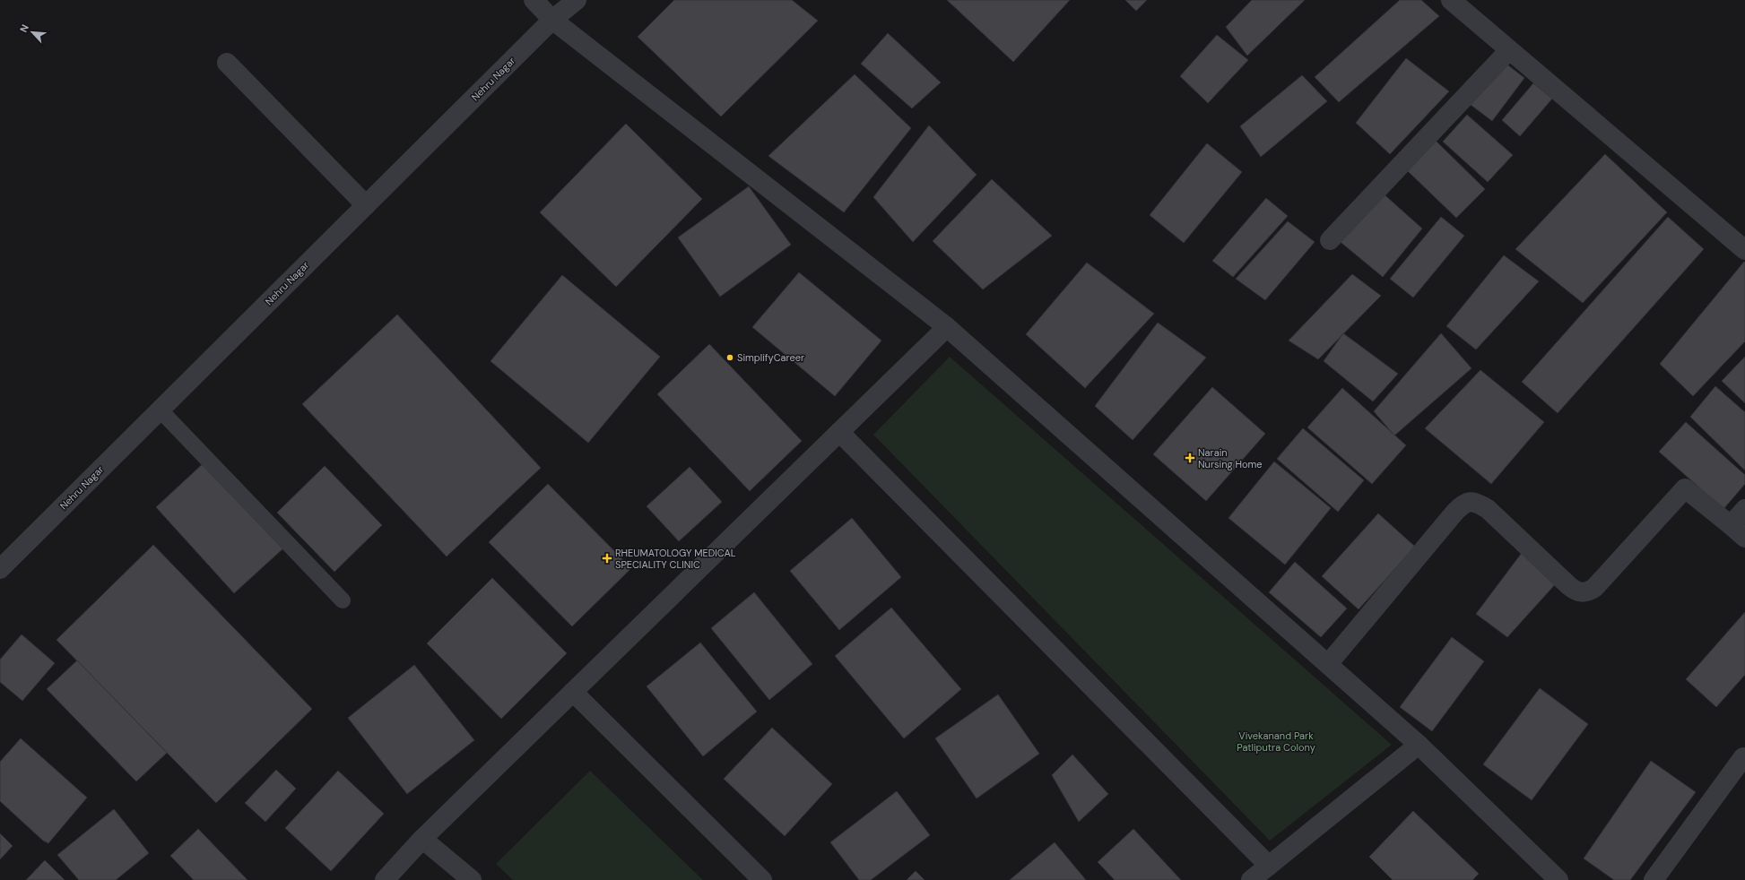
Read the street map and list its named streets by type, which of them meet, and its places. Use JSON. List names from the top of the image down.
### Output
{
  "streets": {
    "street": ["Nehru Nagar"]
  },
  "parks": ["Vivekanand Park Patliputra Colony"],
  "places": {
    "other": ["SimplifyCareer"],
    "health": ["Narain Nursing Home", "RHEUMATOLOGY MEDICAL SPECIALITY CLINIC"]
  },
  "north": "top left"
}
